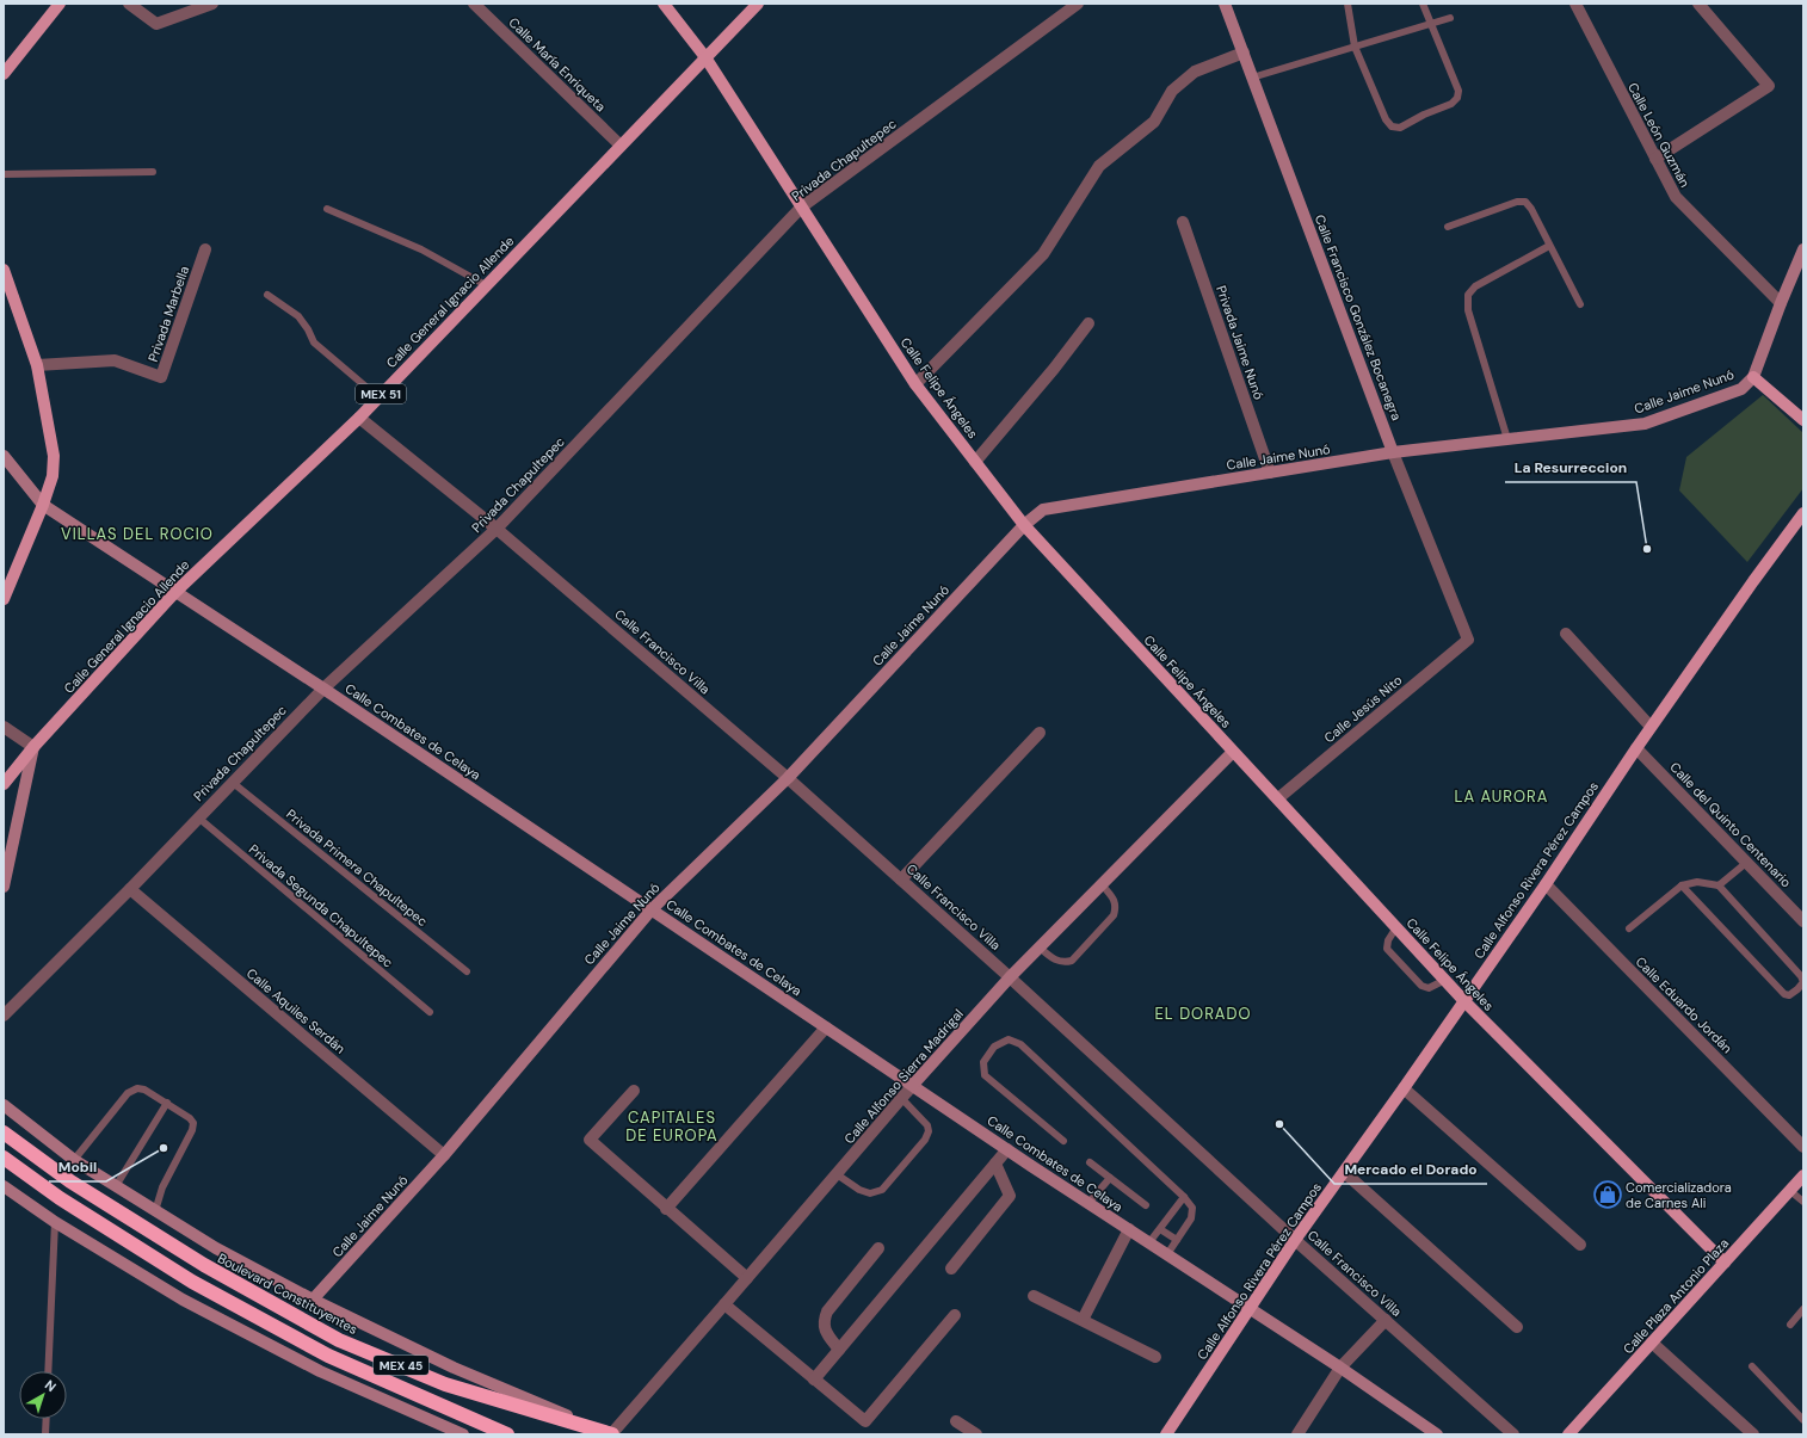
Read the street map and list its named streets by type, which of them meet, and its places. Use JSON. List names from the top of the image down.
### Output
{
  "streets": {
    "highway": ["Boulevard Constituyentes", "MEX 45"],
    "main road": [
      "Calle General Ignacio Allende",
      "Calle Francisco González Bocanegra",
      "Calle Felipe Ángeles",
      "Calle Jaime Nunó",
      "MEX 51",
      "Calle Combates de Celaya",
      "Calle Alfonso Rivera Pérez Campos",
      "Calle Alfonso Sierra Madrigal",
      "Calle Plaza Antonio Plaza"
    ],
    "street": [
      "Calle María Enriqueta",
      "Calle León Guzmán",
      "Privada Chapultepec",
      "Privada Marbella",
      "Privada Jaime Nunó",
      "Calle Francisco Villa",
      "Calle Jesús Nito",
      "Calle del Quinto Centenario",
      "Calle Eduardo Jordán",
      "Calle Aquiles Serdán"
    ],
    "lane": ["Privada Primera Chapultepec", "Privada Segunda Chapultepec"]
  },
  "crossings": [
    ["Calle María Enriqueta", "Calle General Ignacio Allende"],
    ["Privada Chapultepec", "Calle Felipe Ángeles"],
    ["Privada Chapultepec", "Calle Francisco Villa"],
    ["Privada Chapultepec", "Calle Combates de Celaya"],
    ["Privada Chapultepec", "Privada Primera Chapultepec"],
    ["Privada Chapultepec", "Privada Segunda Chapultepec"],
    ["Privada Chapultepec", "Calle Aquiles Serdán"],
    ["Calle General Ignacio Allende", "Calle Felipe Ángeles"],
    ["Calle General Ignacio Allende", "Calle Francisco Villa"],
    ["Calle General Ignacio Allende", "Calle Combates de Celaya"],
    ["Calle Francisco González Bocanegra", "Calle Jaime Nunó"],
    ["Calle Francisco González Bocanegra", "Calle Jesús Nito"],
    ["Privada Jaime Nunó", "Calle Jaime Nunó"],
    ["Calle Felipe Ángeles", "Calle Jaime Nunó"],
    ["Calle Felipe Ángeles", "Calle Jesús Nito"],
    ["Calle Felipe Ángeles", "Calle Alfonso Rivera Pérez Campos"],
    ["Calle Felipe Ángeles", "Calle Alfonso Sierra Madrigal"],
    ["Calle Felipe Ángeles", "Calle Plaza Antonio Plaza"],
    ["Calle Jaime Nunó", "Calle Francisco Villa"],
    ["Calle Jaime Nunó", "Calle Combates de Celaya"],
    ["Calle Jaime Nunó", "Calle Aquiles Serdán"],
    ["Calle Francisco Villa", "Calle Alfonso Rivera Pérez Campos"],
    ["Calle Francisco Villa", "Calle Alfonso Sierra Madrigal"],
    ["Calle Combates de Celaya", "Calle Alfonso Rivera Pérez Campos"],
    ["Calle Combates de Celaya", "Calle Alfonso Sierra Madrigal"],
    ["Calle del Quinto Centenario", "Calle Alfonso Rivera Pérez Campos"],
    ["Calle Alfonso Rivera Pérez Campos", "Calle Eduardo Jordán"],
    ["Calle Alfonso Sierra Madrigal", "Boulevard Constituyentes"]
  ],
  "districts": [
    "VILLAS DEL ROCIO",
    "LA AURORA",
    "EL DORADO",
    "CAPITALES DE EUROPA"
  ],
  "places": {
    "other": ["La Resurreccion", "Mercado el Dorado", "Mobil"],
    "shop": ["Comercializadora de Carnes Ali"]
  },
  "north": "top right"
}
